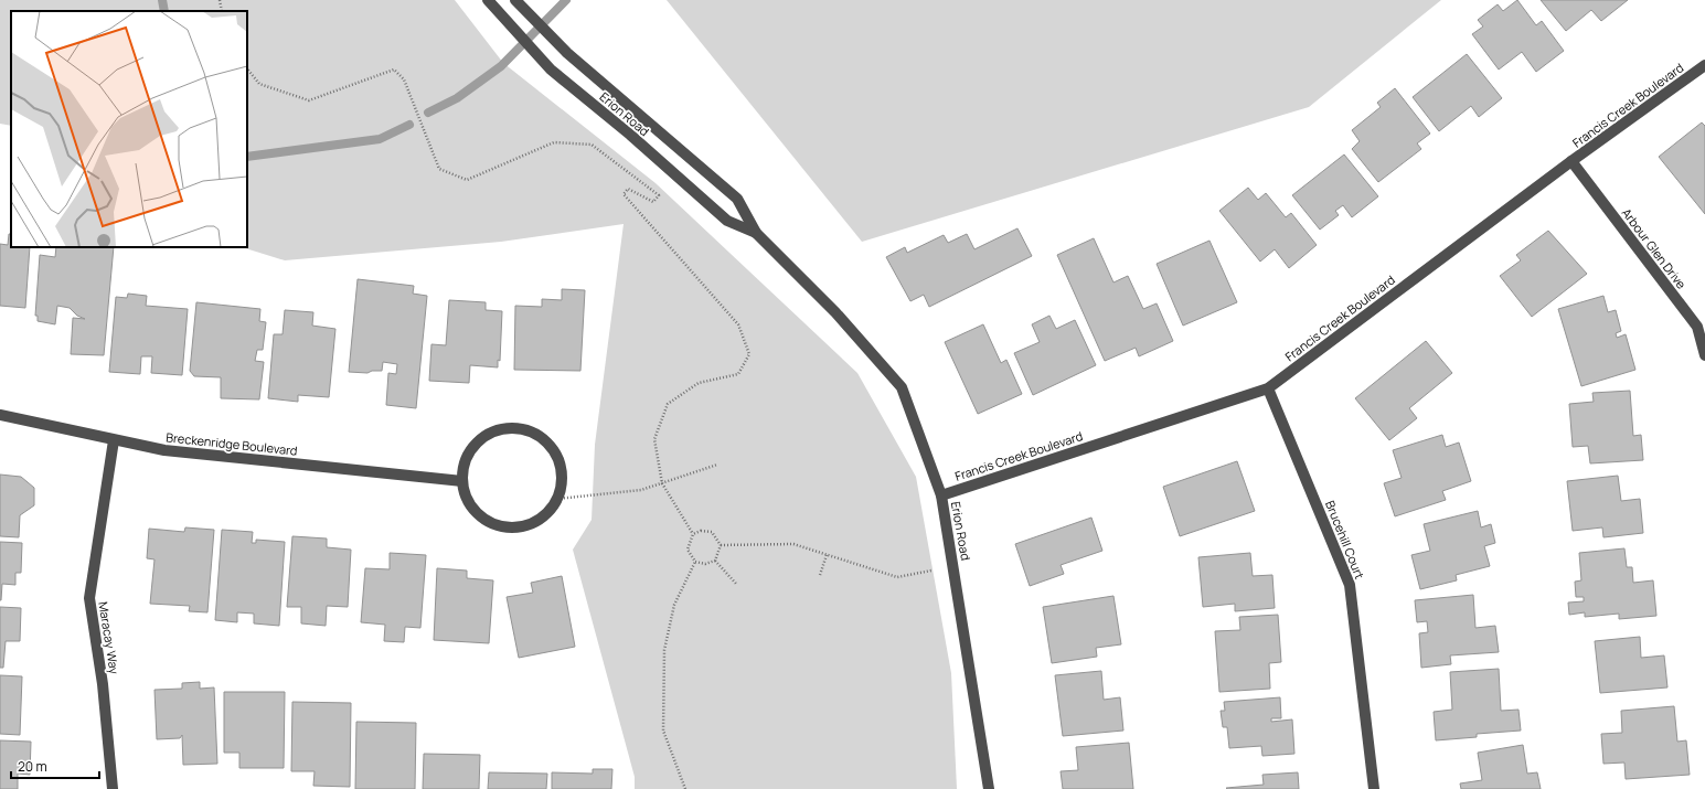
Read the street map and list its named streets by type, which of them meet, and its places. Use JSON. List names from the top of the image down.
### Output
{
  "streets": {
    "street": [
      "Francis Creek Boulevard",
      "Erion Road",
      "Arbour Glen Drive",
      "Breckenridge Boulevard",
      "Brucehill Court",
      "Maracay Way"
    ]
  },
  "crossings": [
    ["Francis Creek Boulevard", "Erion Road"],
    ["Francis Creek Boulevard", "Arbour Glen Drive"],
    ["Francis Creek Boulevard", "Brucehill Court"],
    ["Breckenridge Boulevard", "Maracay Way"]
  ],
  "scale_bar": "20 m"
}
